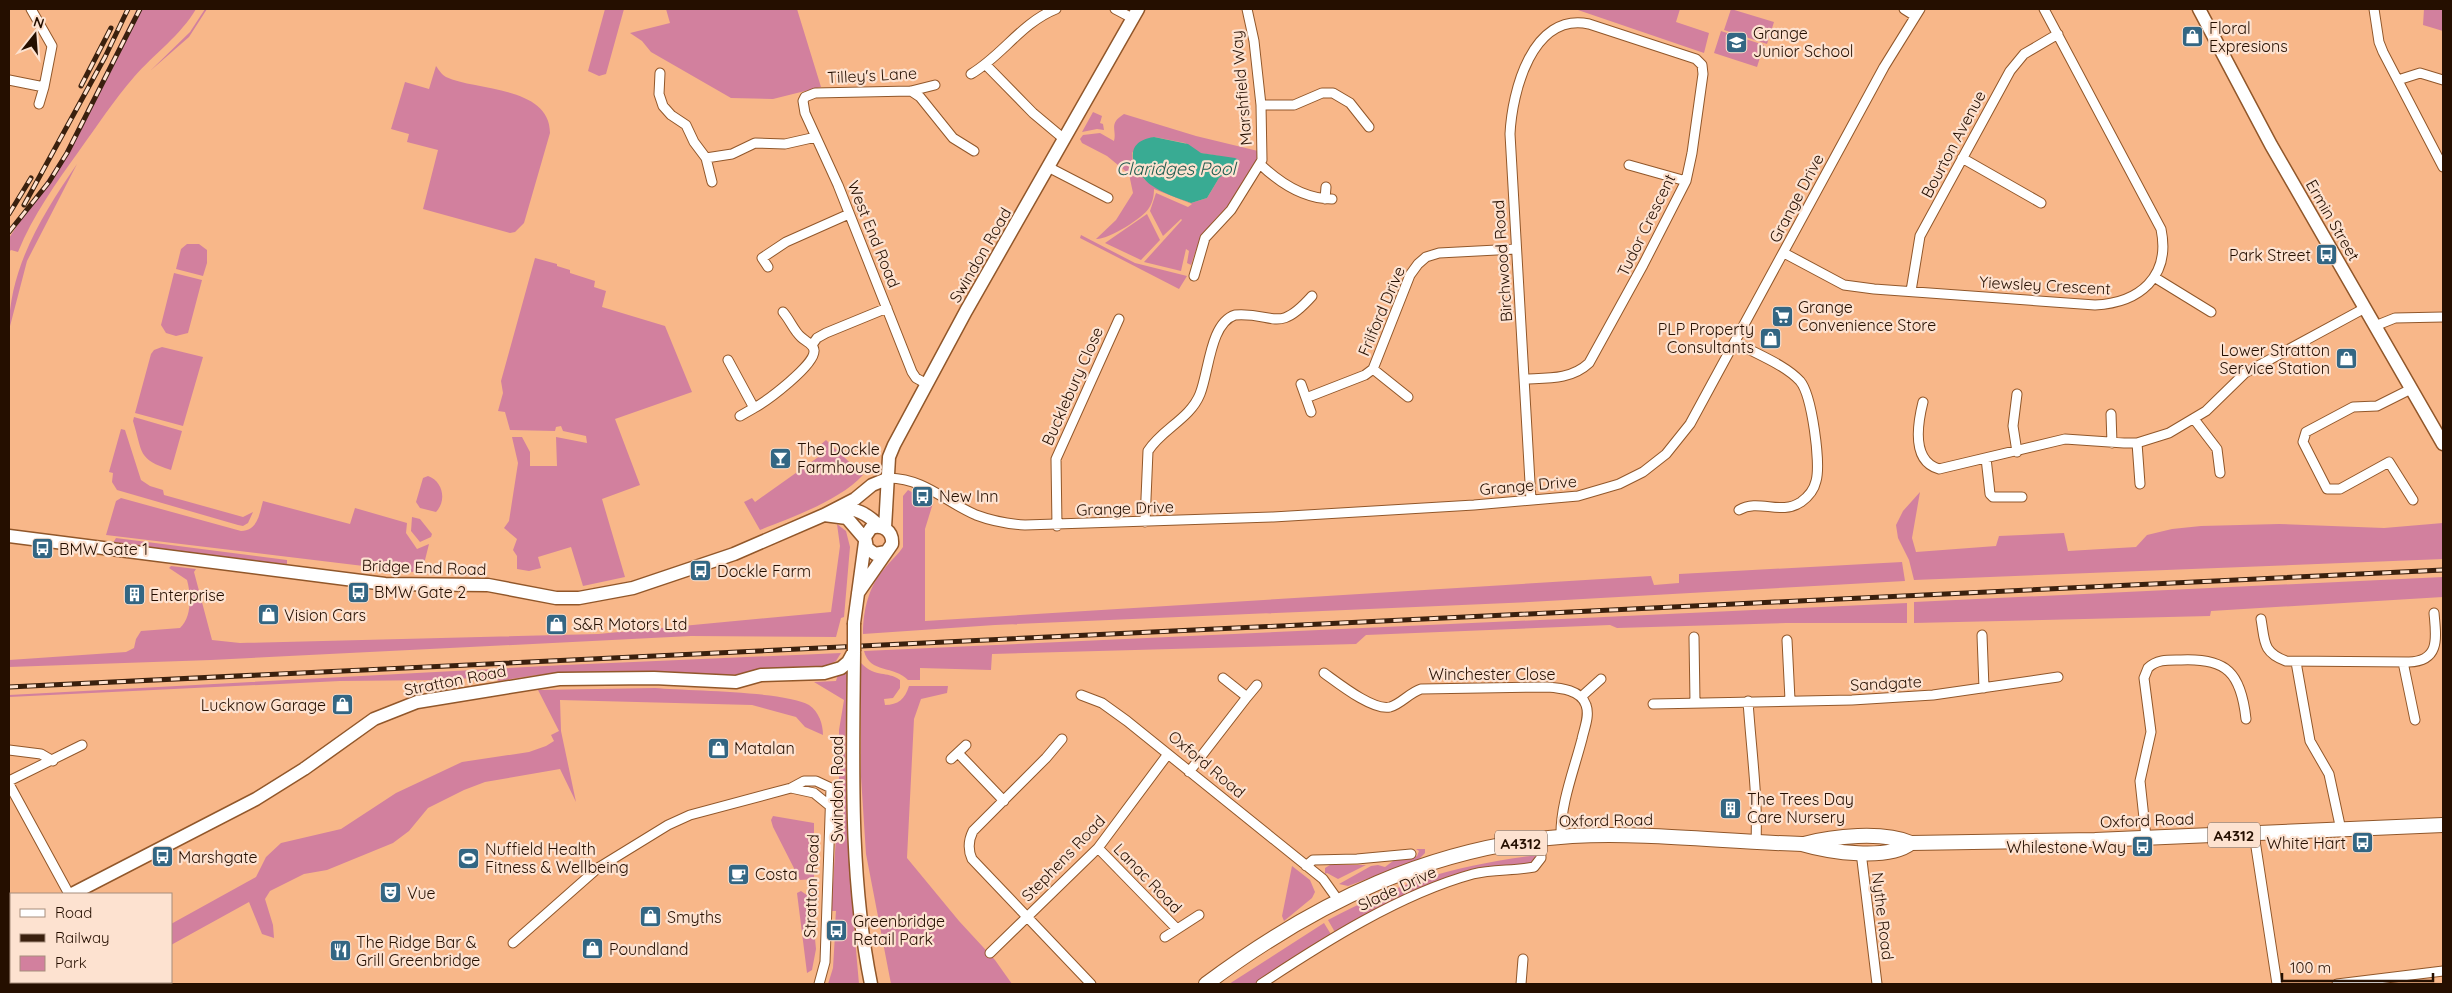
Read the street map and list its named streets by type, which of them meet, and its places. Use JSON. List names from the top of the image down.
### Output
{
  "streets": {
    "main road": [
      "Ermin Street",
      "Swindon Road",
      "Bridge End Road",
      "Stratton Road",
      "Oxford Road",
      "A4312",
      "Slade Drive"
    ],
    "street": [
      "Tilley's Lane",
      "Marshfield Way",
      "Bourton Avenue",
      "Grange Drive",
      "Tudor Crescent",
      "West End Road",
      "Birchwood Road",
      "Yiewsley Crescent",
      "Frilford Drive",
      "Bucklebury Close",
      "Winchester Close",
      "Sandgate",
      "Stephens Road",
      "Lanac Road",
      "Nythe Road"
    ]
  },
  "crossings": [
    ["Tilley's Lane", "West End Road"],
    ["Bourton Avenue", "Yiewsley Crescent"],
    ["Grange Drive", "Swindon Road"],
    ["Grange Drive", "Birchwood Road"],
    ["Grange Drive", "Yiewsley Crescent"],
    ["Grange Drive", "Bucklebury Close"],
    ["Grange Drive", "Bridge End Road"],
    ["Tudor Crescent", "Birchwood Road"],
    ["West End Road", "Swindon Road"],
    ["Swindon Road", "Bridge End Road"],
    ["Swindon Road", "Stratton Road"],
    ["Birchwood Road", "Frilford Drive"],
    ["Oxford Road", "Stephens Road"],
    ["Oxford Road", "Slade Drive"],
    ["Oxford Road", "Nythe Road"],
    ["Stephens Road", "Lanac Road"]
  ],
  "water": ["Claridges Pool"],
  "places": {
    "shop": [
      "Floral Expresions",
      "PLP Property Consultants",
      "Lower Stratton Service Station",
      "Vision Cars",
      "S&R Motors Ltd",
      "Lucknow Garage",
      "Matalan",
      "Smyths",
      "Poundland"
    ],
    "school or university": ["Grange Junior School"],
    "bus stop": [
      "Park Street",
      "New Inn",
      "BMW Gate 1",
      "Dockle Farm",
      "BMW Gate 2",
      "White Hart",
      "Whilestone Way",
      "Marshgate",
      "Greenbridge Retail Park"
    ],
    "supermarket": ["Grange Convenience Store"],
    "bar": ["The Dockle Farmhouse"],
    "building": ["Enterprise", "The Trees Day Care Nursery"],
    "sports": ["Nuffield Health Fitness & Wellbeing"],
    "cafe": ["Costa"],
    "theatre": ["Vue"],
    "restaurant": ["The Ridge Bar & Grill Greenbridge"]
  },
  "legend": ["Road", "Railway", "Park"],
  "scale_bar": "100 m",
  "north": "top"
}
